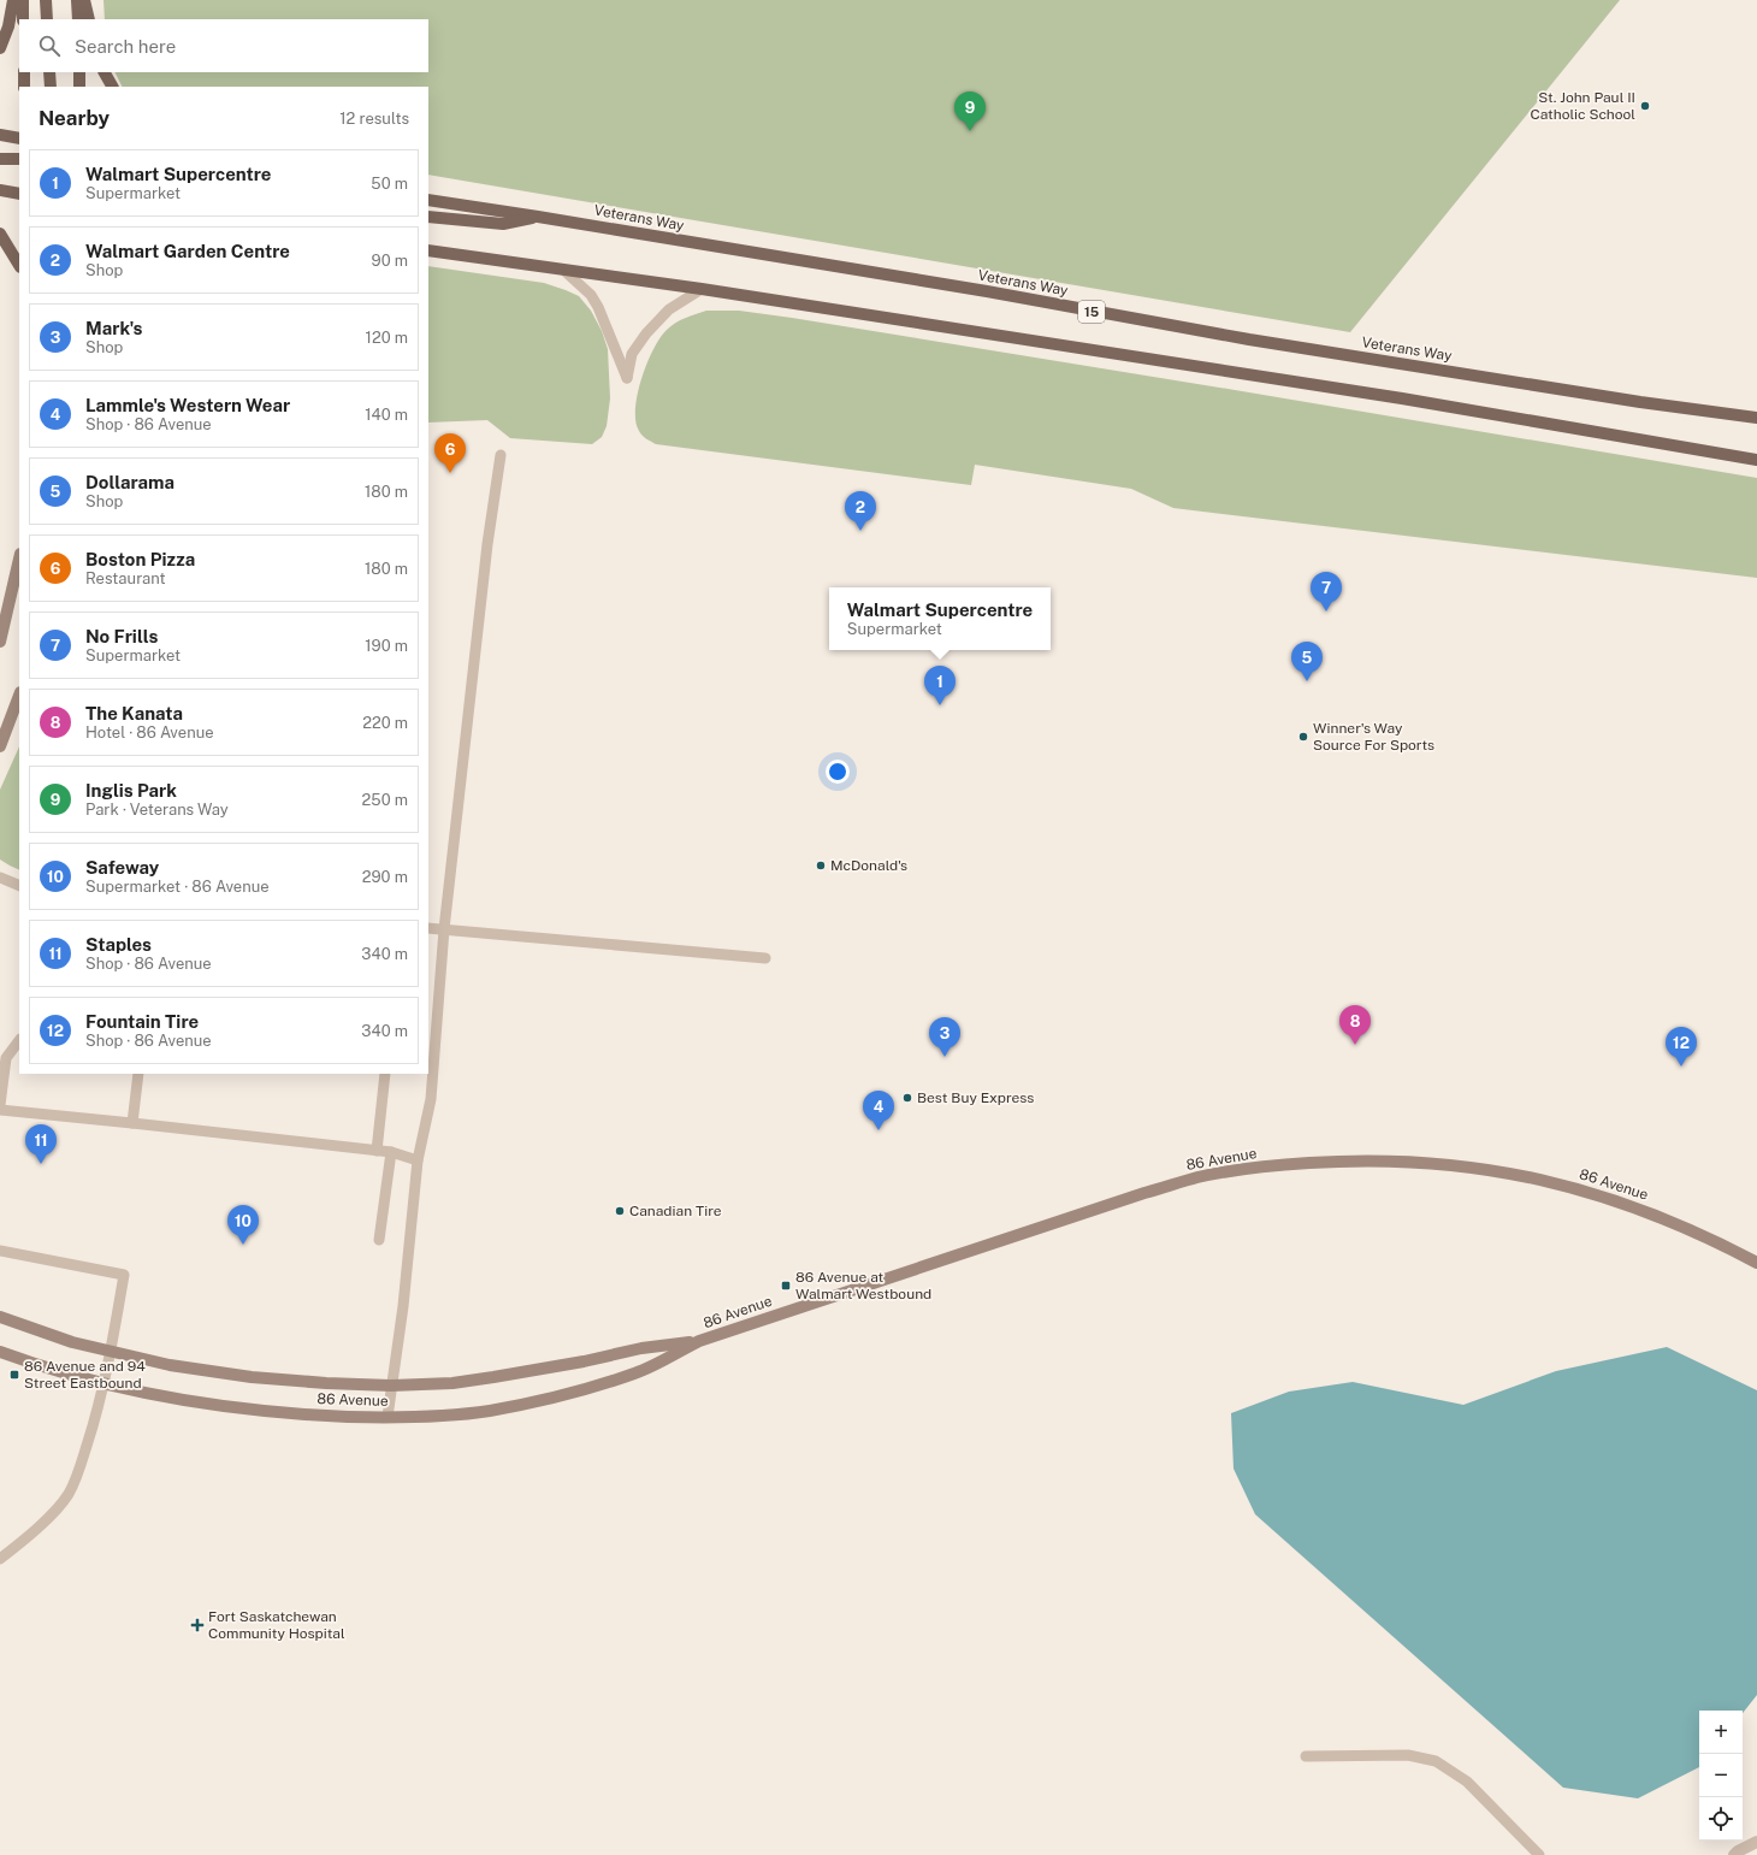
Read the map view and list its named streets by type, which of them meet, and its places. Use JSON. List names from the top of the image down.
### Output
{
  "streets": {
    "main road": ["Veterans Way", "15"],
    "street": ["86 Avenue"]
  },
  "places": {
    "other": [
      "St. John Paul II Catholic School",
      "Winner's Way Source For Sports",
      "McDonald's",
      "Best Buy Express",
      "Canadian Tire"
    ],
    "transit": ["86 Avenue at Walmart Westbound", "86 Avenue and 94 Street Eastbound"],
    "health": ["Fort Saskatchewan Community Hospital"]
  },
  "page": {
    "search": "Search here",
    "heading": ["Nearby", "12 results"],
    "pins": [
      "9",
      "6",
      "2",
      "7",
      "5",
      "1",
      "8",
      "3",
      "12",
      "4",
      "11",
      "10"
    ],
    "list": [
      {
        "mark": "1",
        "name": "Walmart Supercentre",
        "note": "Supermarket",
        "value": "50 m"
      },
      {
        "mark": "2",
        "name": "Walmart Garden Centre",
        "note": "Shop",
        "value": "90 m"
      },
      {
        "mark": "3",
        "name": "Mark's",
        "note": "Shop",
        "value": "120 m"
      },
      {
        "mark": "4",
        "name": "Lammle's Western Wear",
        "note": "Shop · 86 Avenue",
        "value": "140 m"
      },
      {
        "mark": "5",
        "name": "Dollarama",
        "note": "Shop",
        "value": "180 m"
      },
      {
        "mark": "6",
        "name": "Boston Pizza",
        "note": "Restaurant",
        "value": "180 m"
      },
      {
        "mark": "7",
        "name": "No Frills",
        "note": "Supermarket",
        "value": "190 m"
      },
      {
        "mark": "8",
        "name": "The Kanata",
        "note": "Hotel · 86 Avenue",
        "value": "220 m"
      },
      {
        "mark": "9",
        "name": "Inglis Park",
        "note": "Park · Veterans Way",
        "value": "250 m"
      },
      {
        "mark": "10",
        "name": "Safeway",
        "note": "Supermarket · 86 Avenue",
        "value": "290 m"
      },
      {
        "mark": "11",
        "name": "Staples",
        "note": "Shop · 86 Avenue",
        "value": "340 m"
      },
      {
        "mark": "12",
        "name": "Fountain Tire",
        "note": "Shop · 86 Avenue",
        "value": "340 m"
      }
    ],
    "popup": ["Walmart Supercentre", "Supermarket"],
    "map_buttons": ["+", "−"]
  }
}
